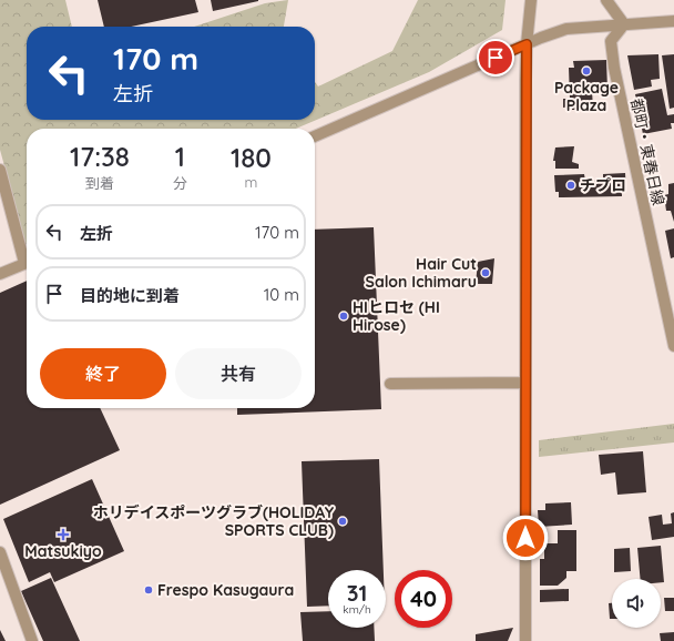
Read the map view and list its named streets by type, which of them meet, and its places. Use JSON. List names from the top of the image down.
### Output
{
  "streets": {
    "street": ["都町・東春日線"]
  },
  "places": {
    "other": [
      "Package Plaza",
      "チプロ",
      "Hair Cut Salon Ichimaru",
      "HIヒロセ (HI Hirose)",
      "ホリデイスポーツグラブ(HOLIDAY SPORTS CLUB)",
      "Frespo Kasugaura"
    ],
    "health": ["Matsukiyo"]
  },
  "page": {
    "turn": ["170 m", "左折"],
    "eta": [
      "17:38",
      "到着",
      "1",
      "分",
      "180",
      "m"
    ],
    "list": [
      {
        "name": "左折",
        "value": "170 m"
      },
      {
        "name": "目的地に到着",
        "value": "10 m"
      }
    ],
    "buttons": ["終了", "共有"],
    "speed": "31 km/h",
    "limit": "40"
  }
}
